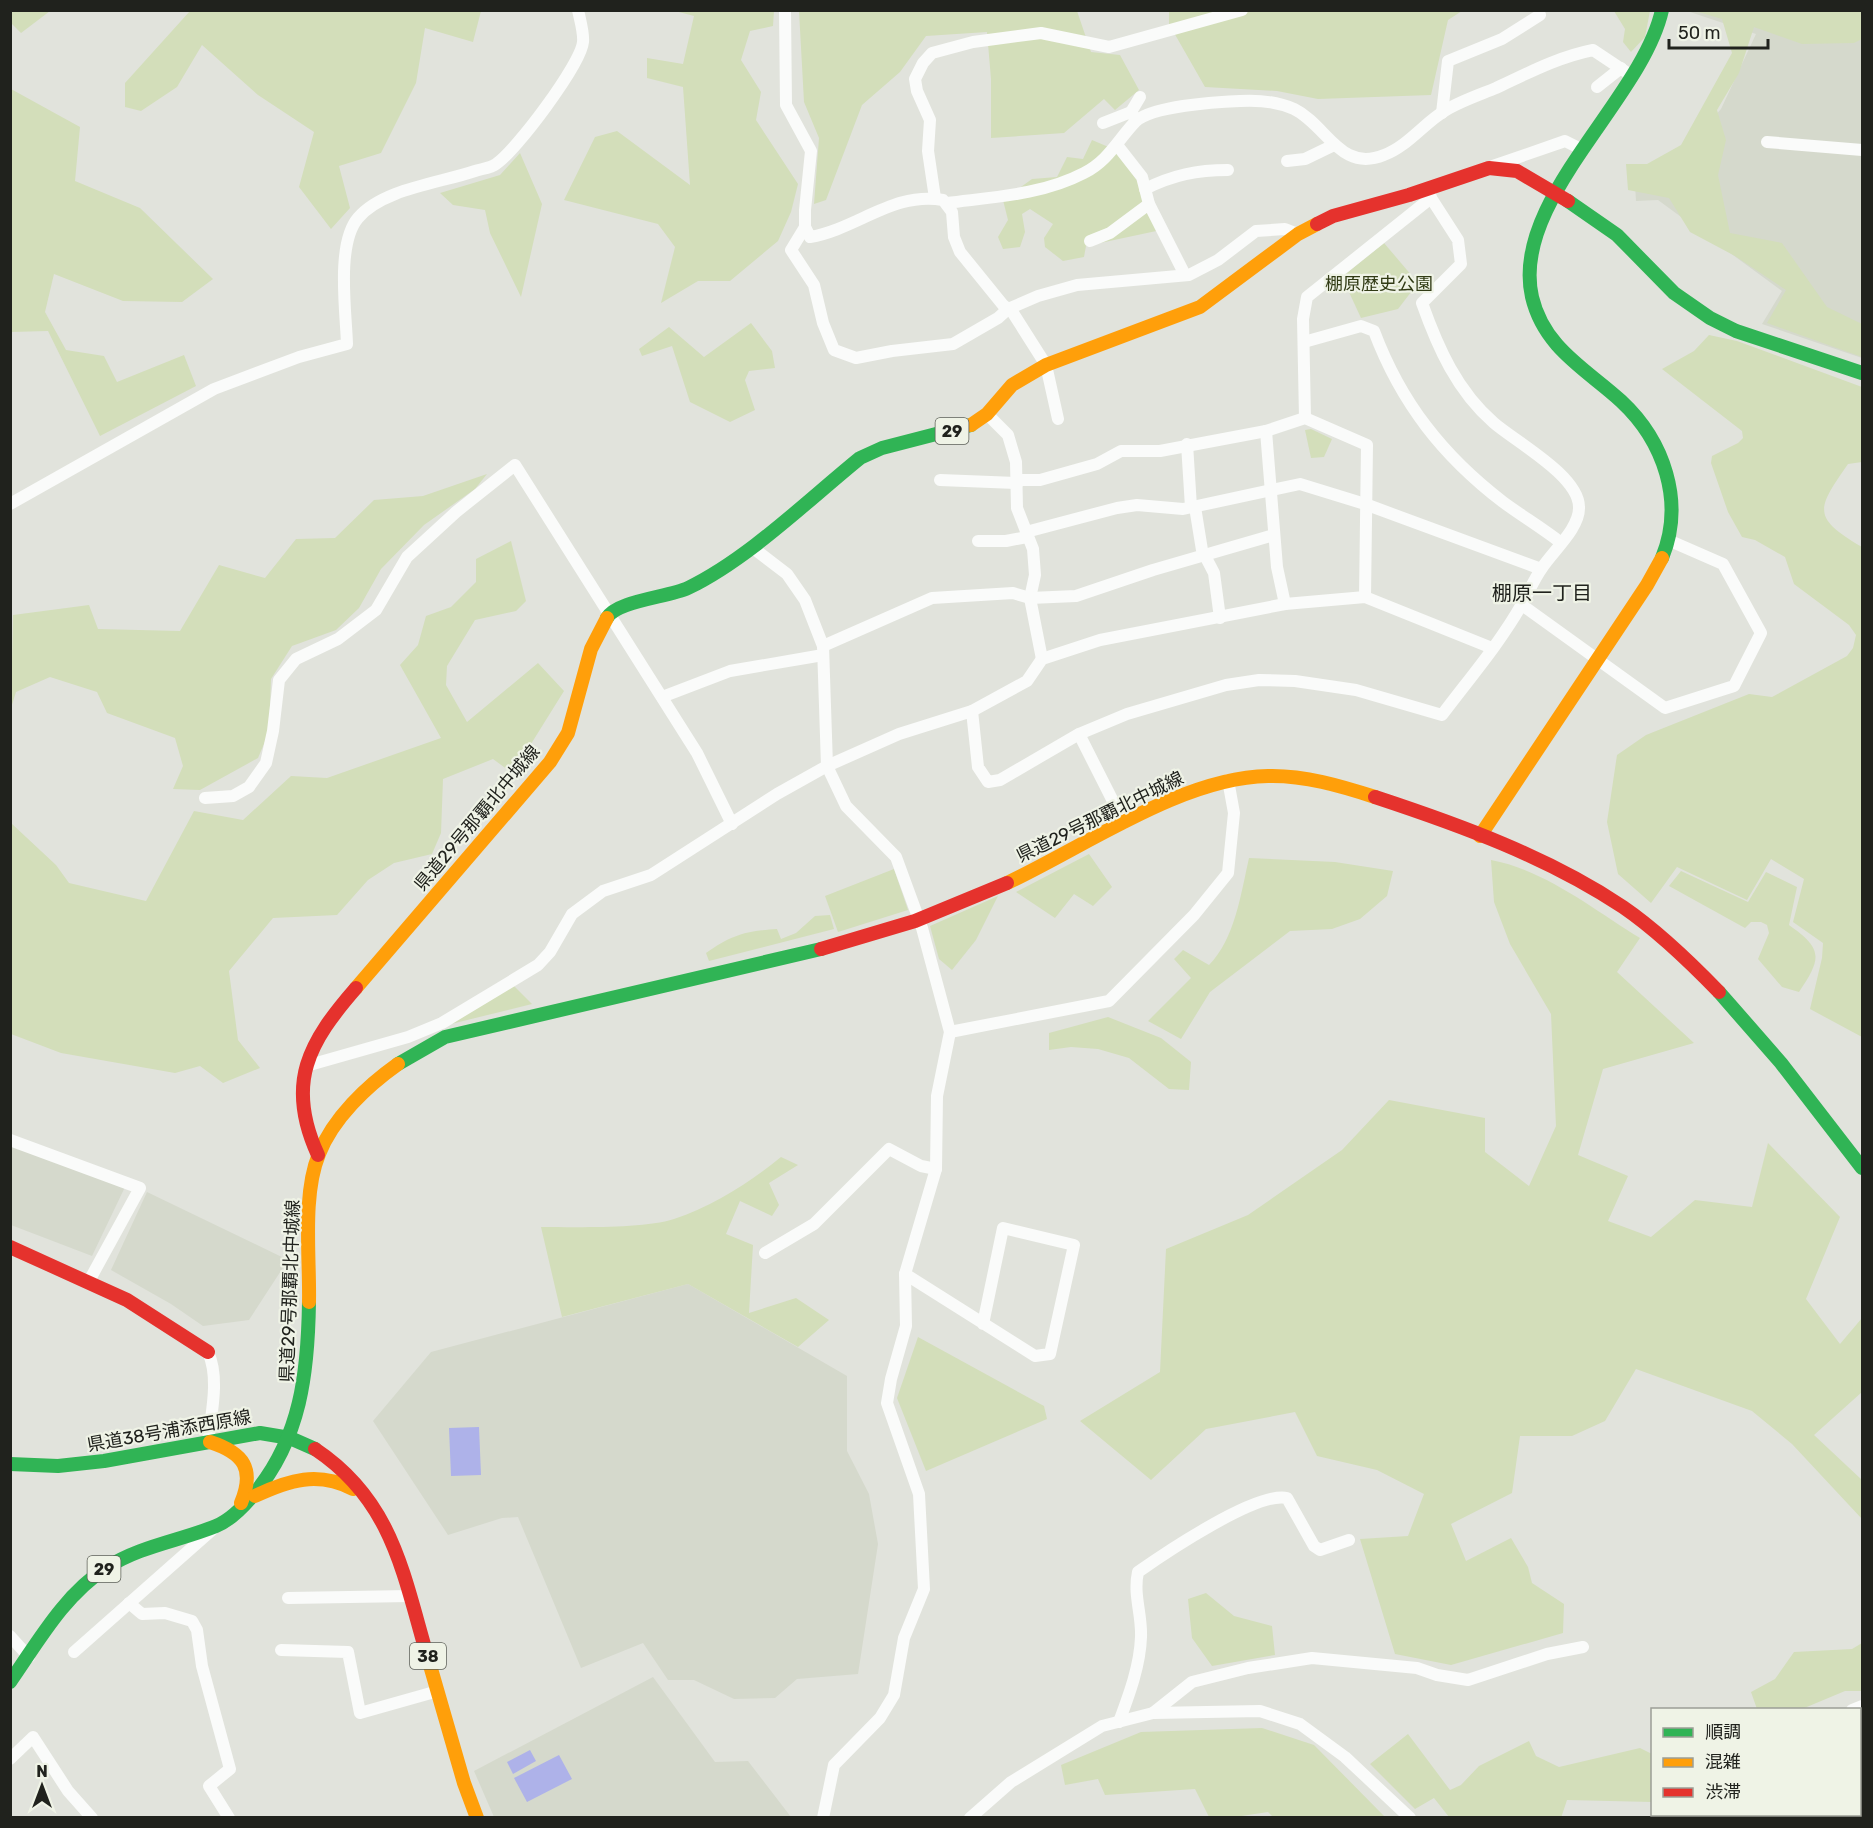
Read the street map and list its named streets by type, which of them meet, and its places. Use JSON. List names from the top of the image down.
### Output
{
  "streets": {
    "main road": [
      "29",
      "県道29号那覇北中城線",
      "県道38号浦添西原線",
      "38"
    ]
  },
  "crossings": [
    ["29", "県道29号那覇北中城線"],
    ["県道29号那覇北中城線", "県道38号浦添西原線"]
  ],
  "districts": ["棚原一丁目"],
  "parks": ["棚原歴史公園"],
  "legend": ["順調", "混雑", "渋滞"],
  "scale_bar": "50 m",
  "north": "top"
}
